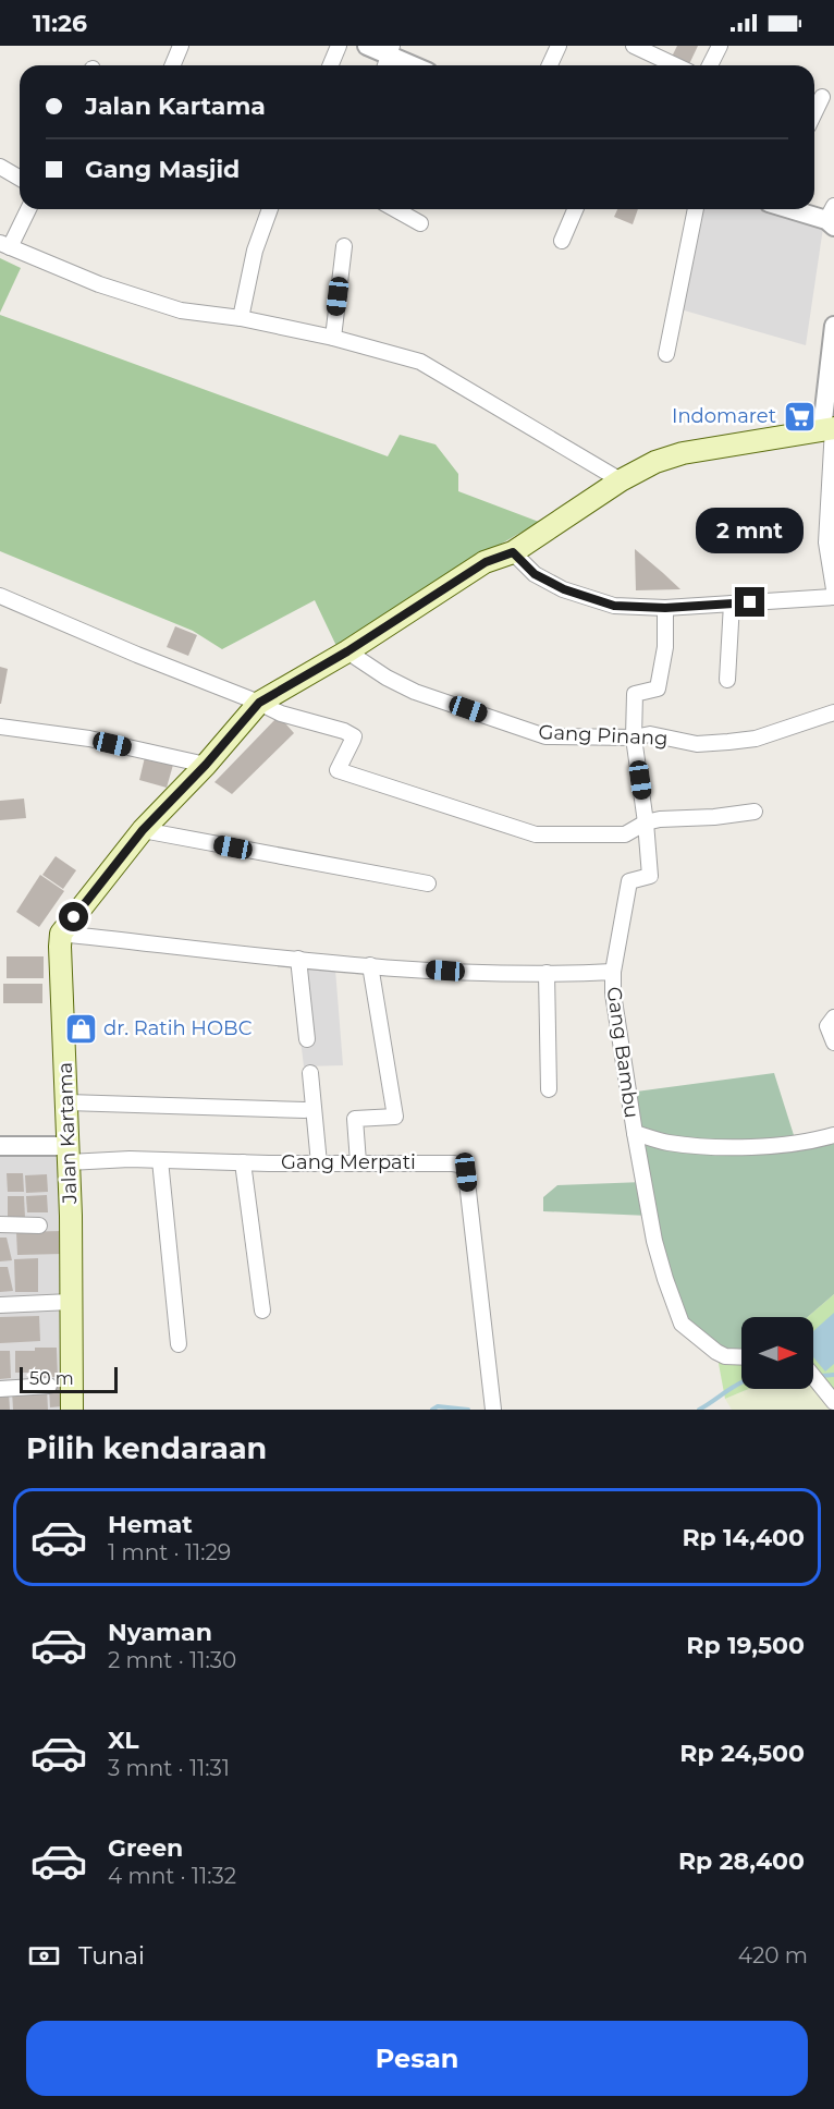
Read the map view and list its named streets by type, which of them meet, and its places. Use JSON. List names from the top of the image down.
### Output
{
  "streets": {
    "main road": ["Jalan Kartama"],
    "street": ["Gang Pinang", "Gang Bambu", "Gang Merpati"]
  },
  "crossings": [
    ["Gang Bambu", "Jalan Kartama"],
    ["Jalan Kartama", "Gang Merpati"]
  ],
  "places": {
    "supermarket": ["Indomaret"],
    "shop": ["dr. Ratih HOBC"]
  },
  "scale_bar": "50 m",
  "north": "right",
  "page": {
    "status": "11:26",
    "banner": ["Jalan Kartama", "Gang Masjid"],
    "bubble": "2 mnt",
    "scale": "50 m",
    "heading": "Pilih kendaraan",
    "list": [
      {
        "name": "Hemat",
        "note": "1 mnt · 11:29",
        "value": "Rp 14,400"
      },
      {
        "name": "Nyaman",
        "note": "2 mnt · 11:30",
        "value": "Rp 19,500"
      },
      {
        "name": "XL",
        "note": "3 mnt · 11:31",
        "value": "Rp 24,500"
      },
      {
        "name": "Green",
        "note": "4 mnt · 11:32",
        "value": "Rp 28,400"
      }
    ],
    "pay": ["Tunai", "420 m"],
    "buttons": "Pesan"
  }
}
